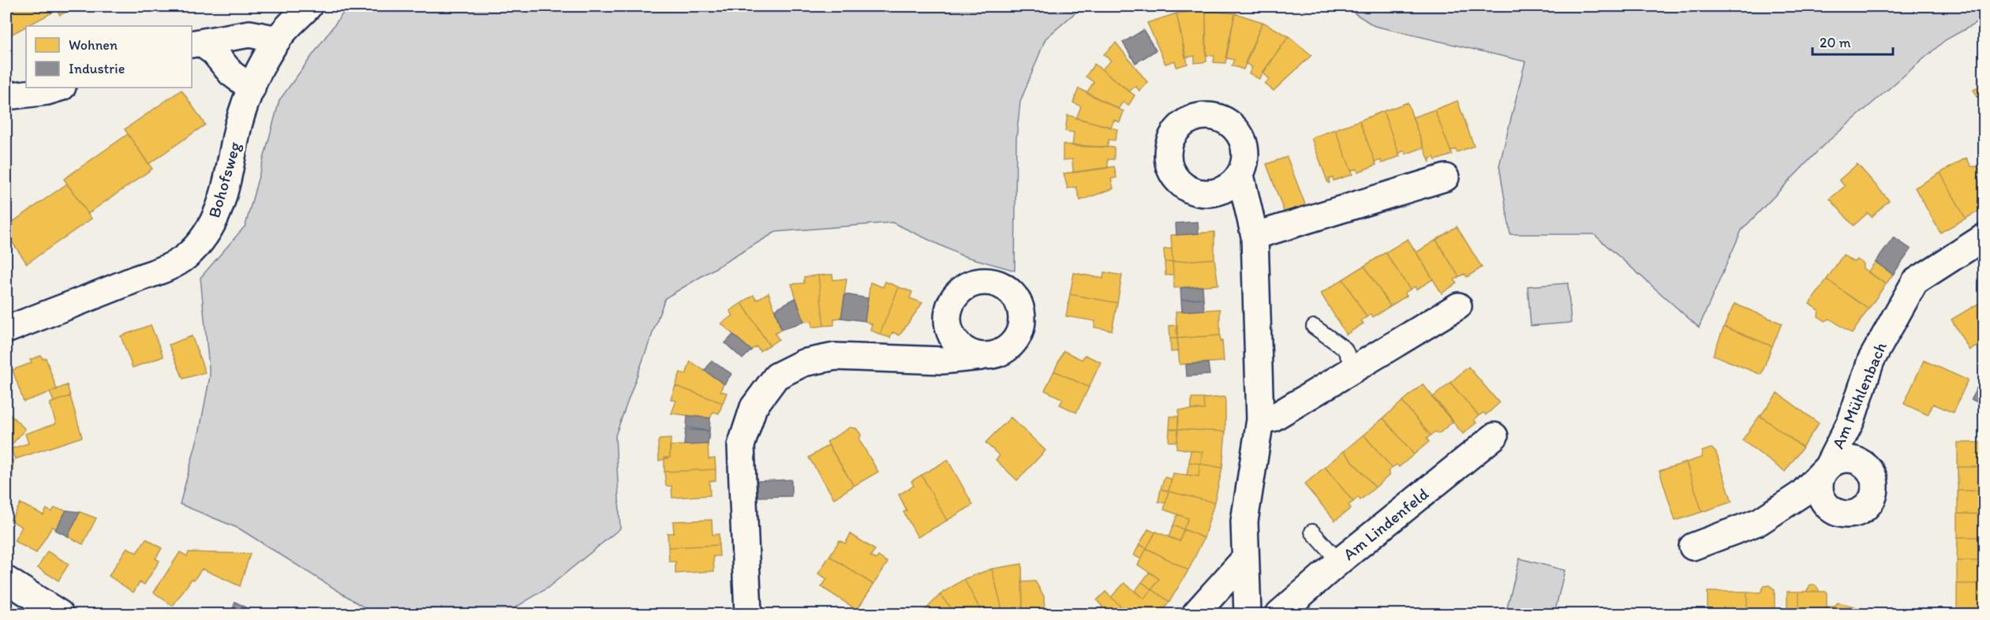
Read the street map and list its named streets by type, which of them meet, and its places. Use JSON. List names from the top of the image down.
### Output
{
  "streets": {
    "street": ["Bohofsweg", "Am Mühlenbach", "Am Lindenfeld"]
  },
  "legend": ["Wohnen", "Industrie"],
  "scale_bar": "20 m"
}
